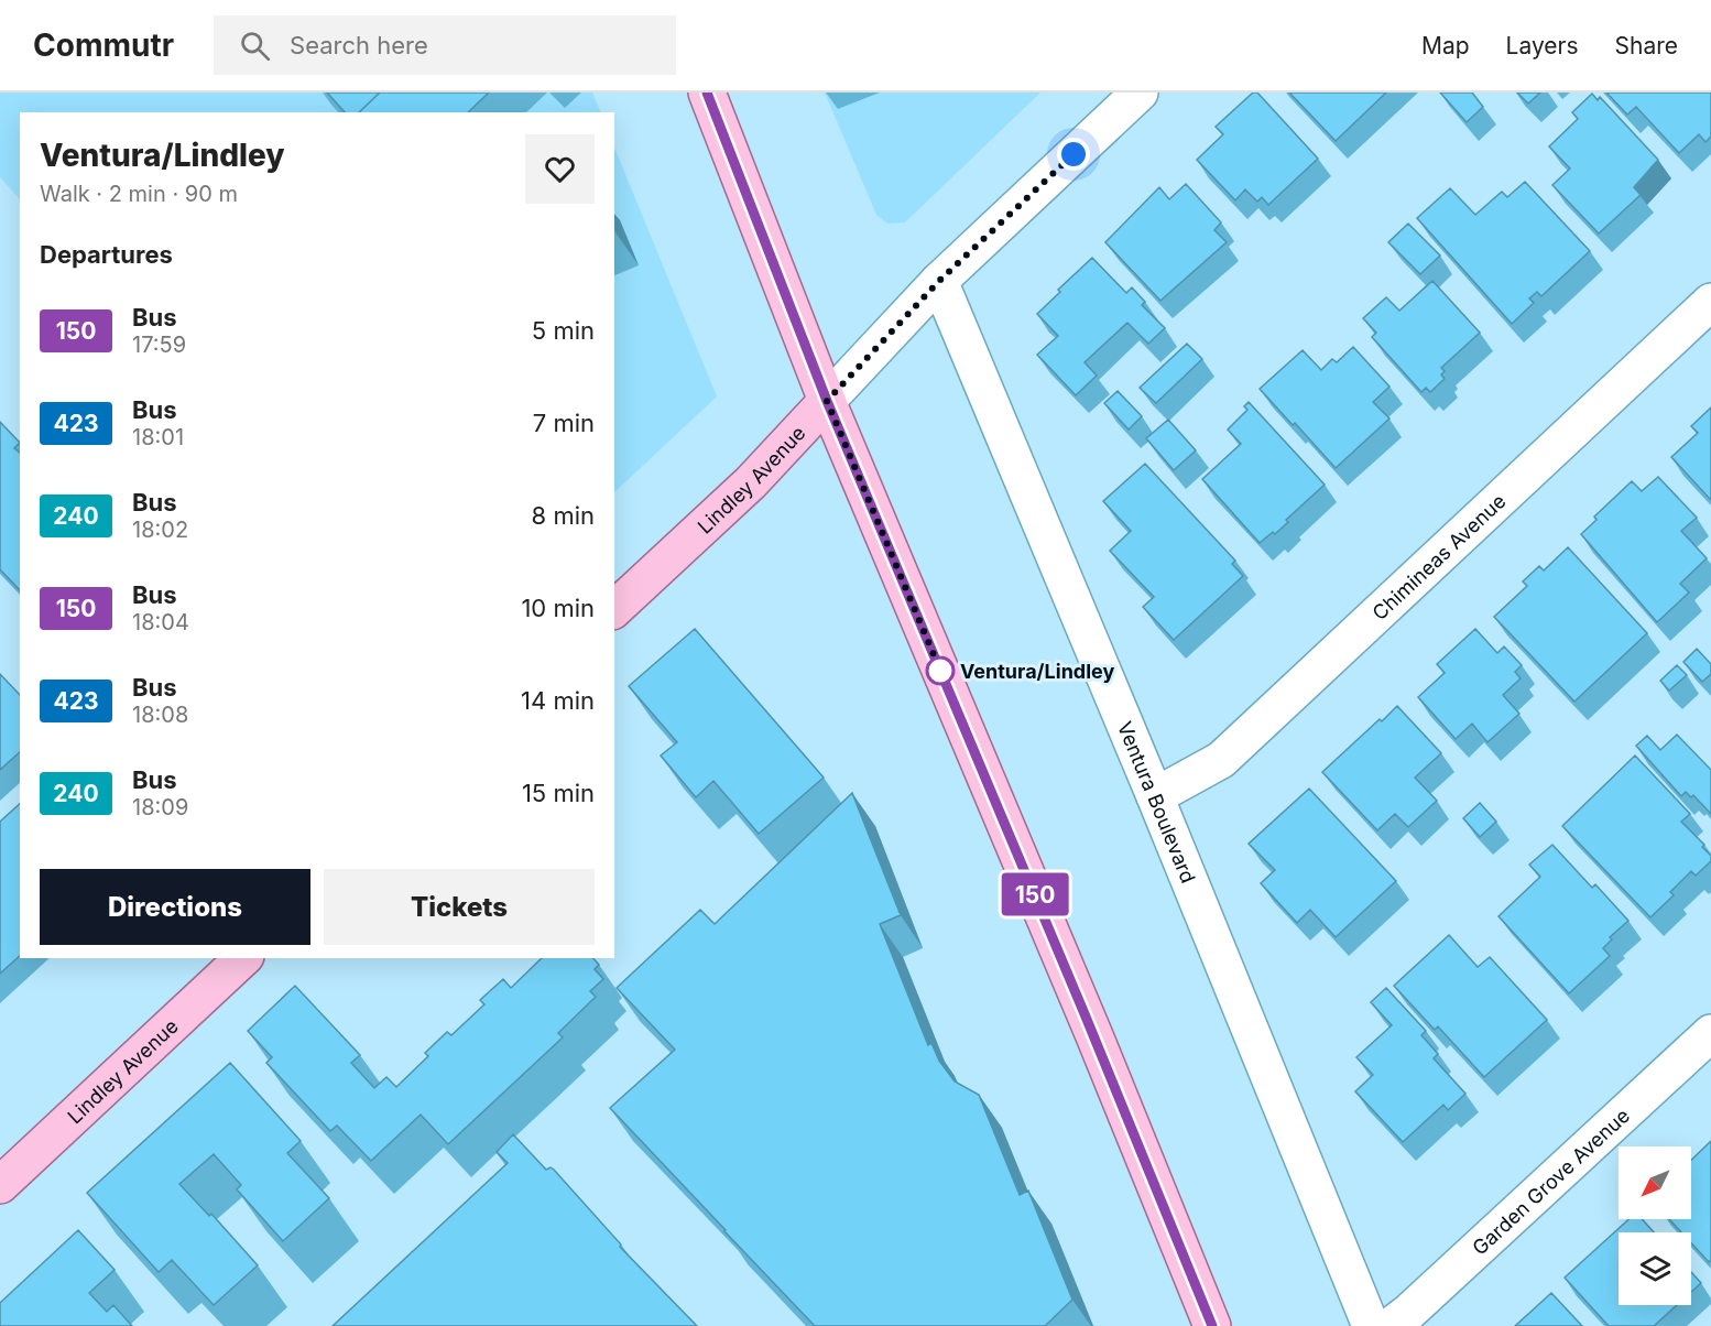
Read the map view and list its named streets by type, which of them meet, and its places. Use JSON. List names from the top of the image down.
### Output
{
  "streets": {
    "main road": ["Lindley Avenue"],
    "street": ["Chimineas Avenue", "Ventura Boulevard", "Garden Grove Avenue"]
  },
  "crossings": [
    ["Lindley Avenue", "Ventura Boulevard"],
    ["Chimineas Avenue", "Ventura Boulevard"]
  ],
  "places": ["Ventura/Lindley"],
  "lines": ["bus line 150"],
  "north": "bottom left",
  "page": {
    "header": "Commutr",
    "search": "Search here",
    "nav": ["Map", "Layers", "Share"],
    "on_map": "150",
    "heading": [
      ["Ventura/Lindley", "Walk · 2 min · 90 m"],
      "Departures"
    ],
    "list": [
      {
        "mark": "150",
        "name": "Bus",
        "note": "17:59",
        "value": "5 min"
      },
      {
        "mark": "423",
        "name": "Bus",
        "note": "18:01",
        "value": "7 min"
      },
      {
        "mark": "240",
        "name": "Bus",
        "note": "18:02",
        "value": "8 min"
      },
      {
        "mark": "150",
        "name": "Bus",
        "note": "18:04",
        "value": "10 min"
      },
      {
        "mark": "423",
        "name": "Bus",
        "note": "18:08",
        "value": "14 min"
      },
      {
        "mark": "240",
        "name": "Bus",
        "note": "18:09",
        "value": "15 min"
      }
    ],
    "buttons": ["Directions", "Tickets"]
  }
}
